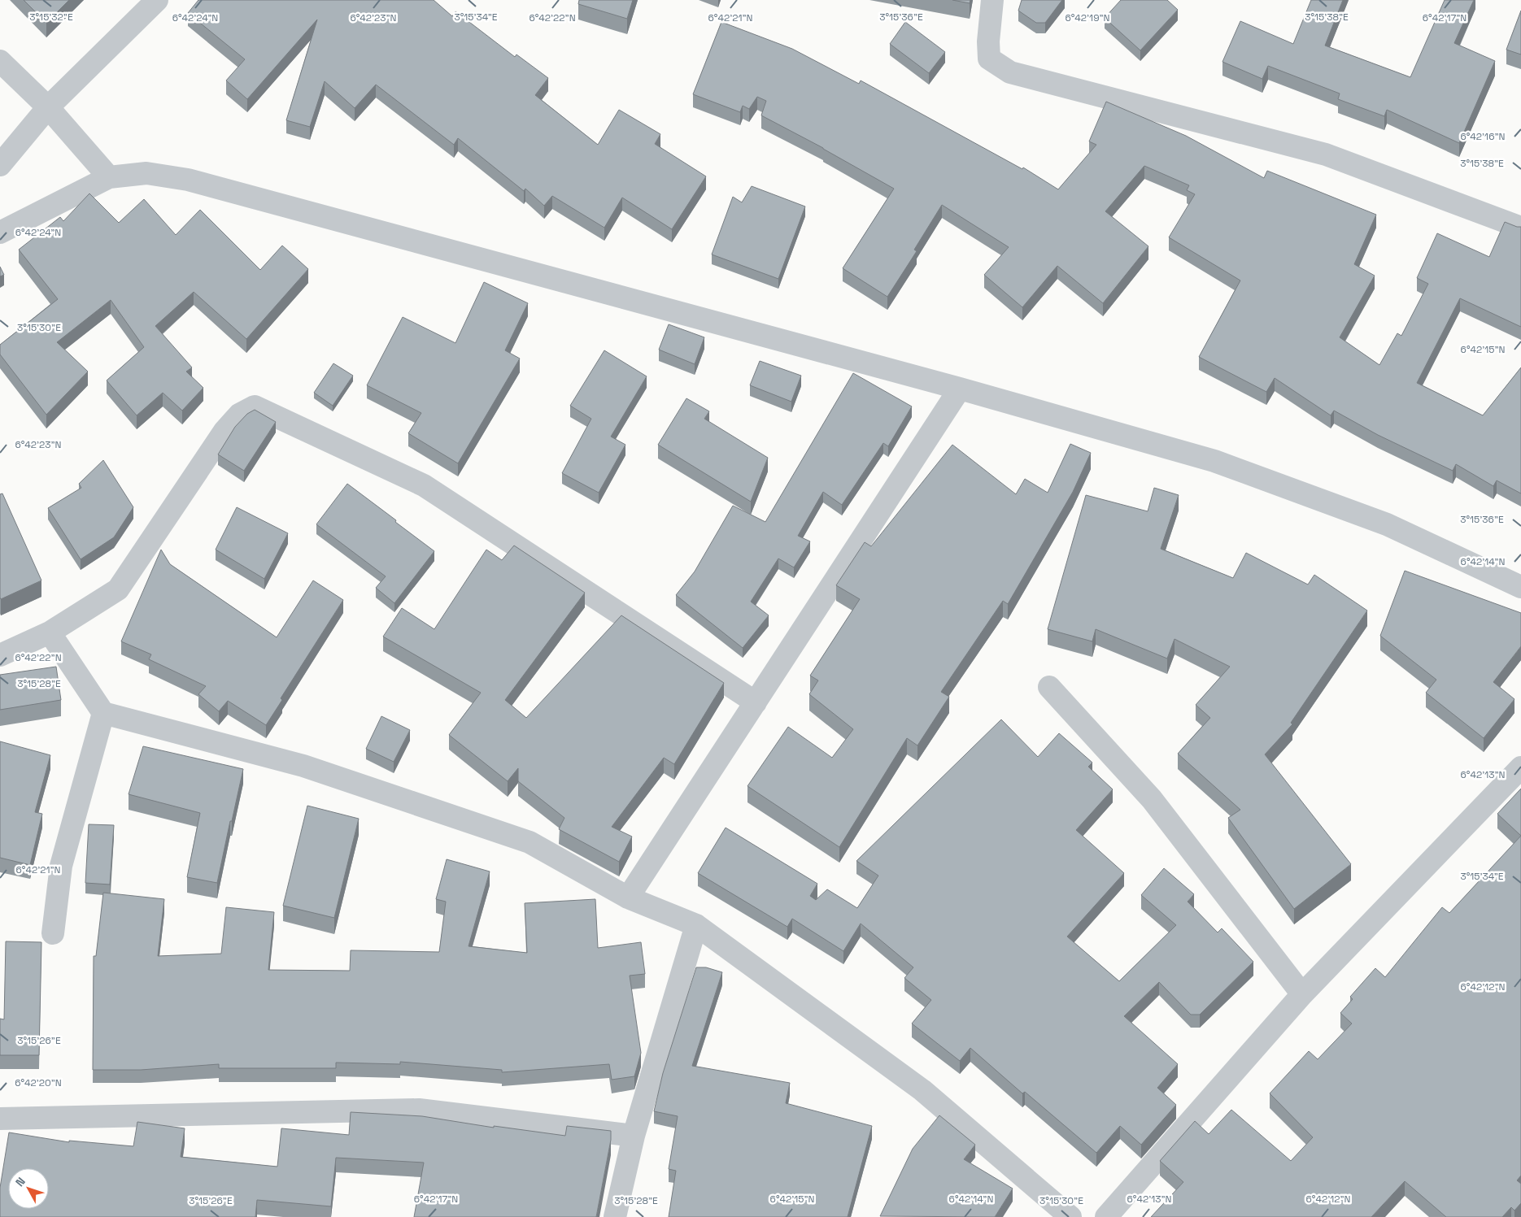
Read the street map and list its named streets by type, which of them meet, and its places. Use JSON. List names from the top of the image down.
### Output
{
  "north": "top left",
  "coordinates": [
    "3°15'32\"E",
    "3°15'34\"E",
    "3°15'36\"E",
    "3°15'38\"E",
    "6°42'24\"N",
    "6°42'23\"N",
    "6°42'22\"N",
    "6°42'21\"N",
    "6°42'19\"N",
    "6°42'17\"N",
    "6°42'16\"N",
    "3°15'30\"E",
    "6°42'15\"N",
    "6°42'14\"N",
    "3°15'28\"E",
    "6°42'13\"N",
    "6°42'12\"N",
    "3°15'26\"E",
    "6°42'20\"N"
  ]
}
